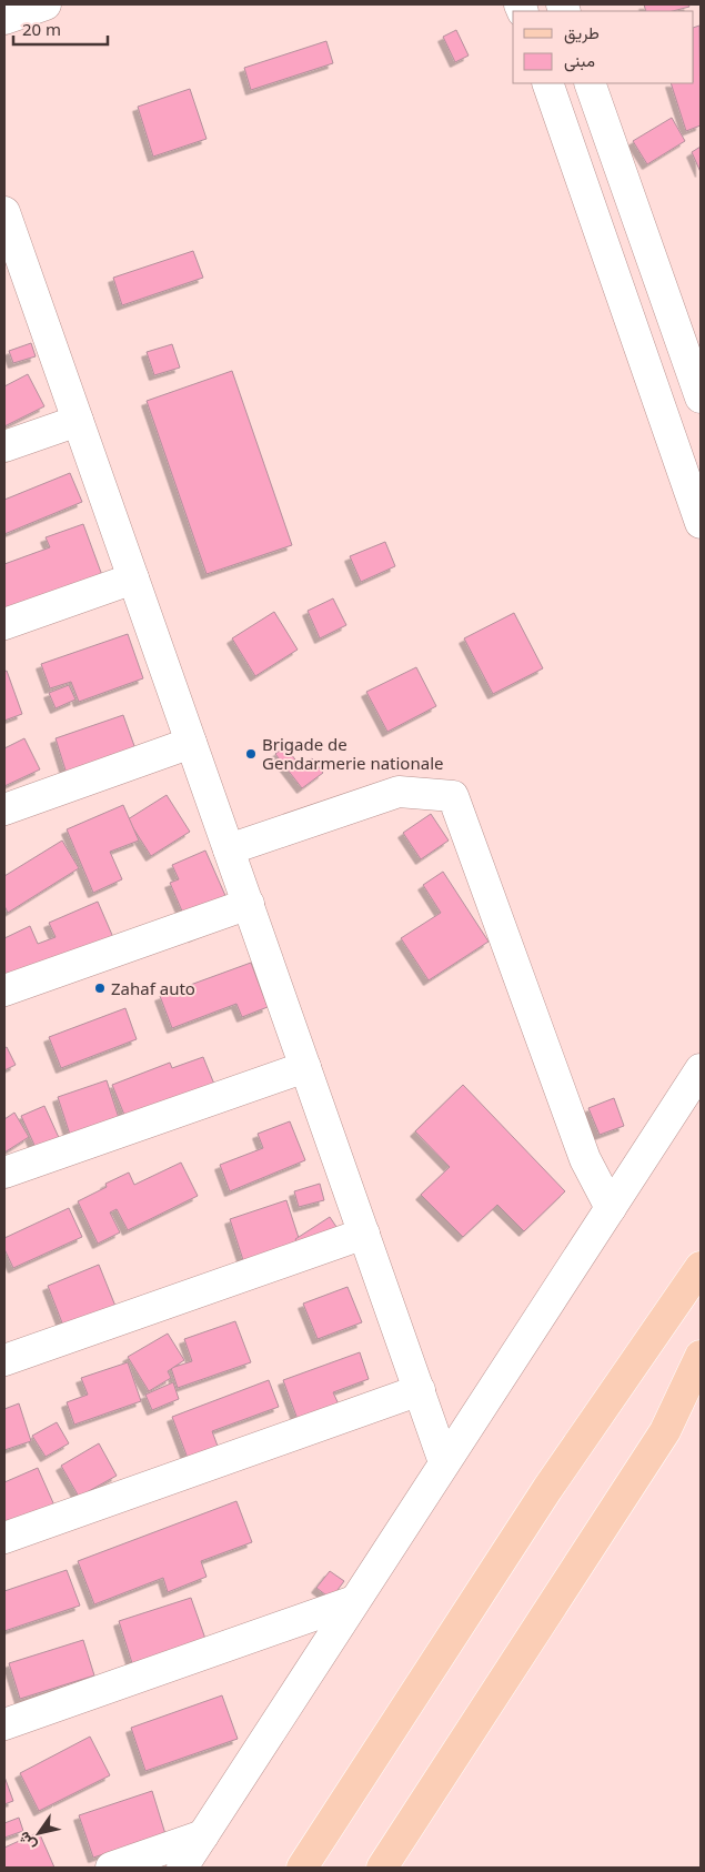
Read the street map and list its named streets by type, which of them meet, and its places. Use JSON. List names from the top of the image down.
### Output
{
  "places": ["Brigade de Gendarmerie nationale", "Zahaf auto"],
  "legend": ["طريق", "مبنى"],
  "scale_bar": "20 m",
  "north": "bottom left"
}
